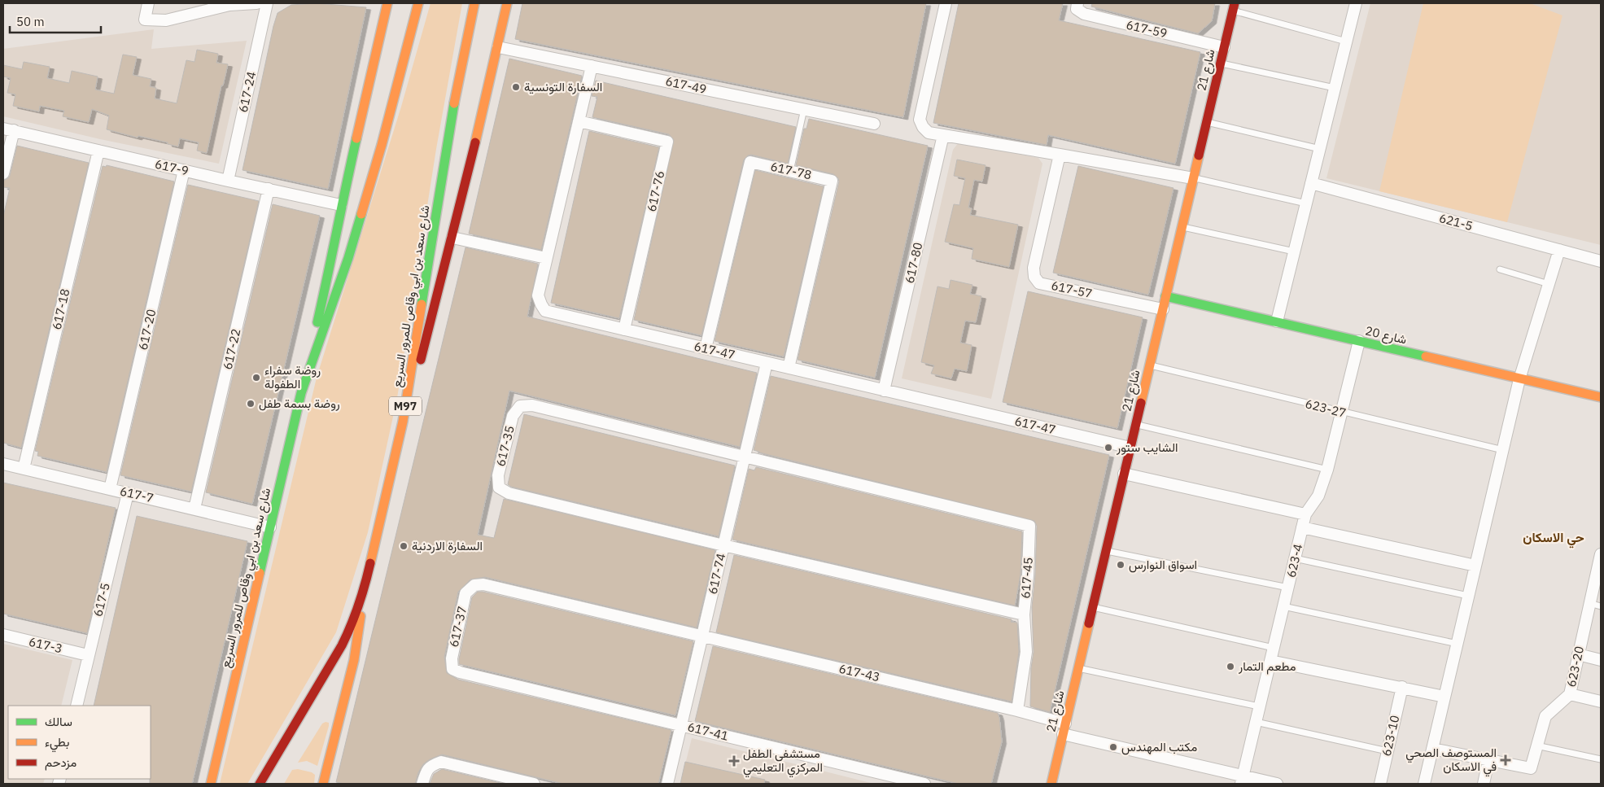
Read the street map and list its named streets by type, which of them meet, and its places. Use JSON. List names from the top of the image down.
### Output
{
  "streets": {
    "main road": [
      "شارع 21",
      "شارع سعد بن ابي وقاص للمرور السريع",
      "شارع 20",
      "M97"
    ],
    "street": [
      "617-59",
      "617-49",
      "617-24",
      "617-9",
      "617-78",
      "617-76",
      "621-5",
      "617-80",
      "617-57",
      "617-18",
      "617-20",
      "617-22",
      "617-47",
      "617-35",
      "617-7",
      "623-4",
      "617-74",
      "617-45",
      "617-5",
      "617-37",
      "617-3",
      "623-20",
      "617-43",
      "617-41",
      "623-10"
    ],
    "lane": ["623-27"]
  },
  "crossings": [
    ["617-59", "شارع 21"],
    ["شارع 21", "617-57"],
    ["شارع 21", "شارع 20"],
    ["شارع 21", "617-47"],
    ["شارع 21", "623-27"],
    ["شارع 21", "617-43"],
    ["617-49", "617-47"],
    ["617-24", "617-9"],
    ["617-9", "617-18"],
    ["617-9", "617-20"],
    ["617-9", "617-22"],
    ["617-78", "617-47"],
    ["617-76", "617-47"],
    ["617-80", "617-47"],
    ["شارع سعد بن ابي وقاص للمرور السريع", "617-7"],
    ["617-18", "617-7"],
    ["617-20", "617-7"],
    ["شارع 20", "623-4"],
    ["617-22", "617-7"],
    ["617-47", "617-74"],
    ["623-27", "623-4"],
    ["617-35", "617-74"],
    ["617-35", "617-45"],
    ["617-7", "617-5"],
    ["623-4", "617-43"],
    ["617-74", "617-45"],
    ["617-74", "617-37"],
    ["617-74", "617-43"],
    ["617-74", "617-41"],
    ["617-5", "617-3"],
    ["617-37", "617-43"],
    ["617-37", "617-41"]
  ],
  "districts": ["حي الاسكان"],
  "places": {
    "other": [
      "السفارة التونسية",
      "روضة سفراء الطفولة",
      "روضة بسمة طفل",
      "الشايب ستور",
      "السفارة الاردنية",
      "اسواق النوارس",
      "مطعم التمار",
      "مكتب المهندس"
    ],
    "health": ["المستوصف الصحي في الاسكان", "مستشفى الطفل المركزي التعليمي"]
  },
  "legend": ["سالك", "بطيء", "مزدحم"],
  "scale_bar": "50 m"
}
